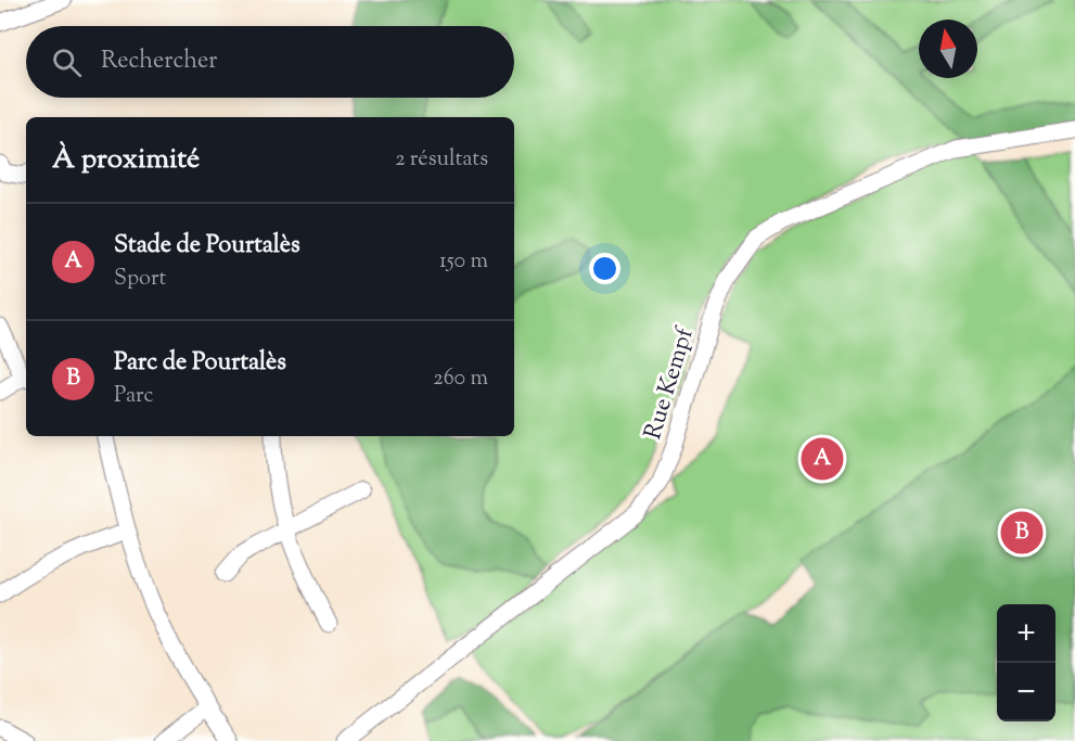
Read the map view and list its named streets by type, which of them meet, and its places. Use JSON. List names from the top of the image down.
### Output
{
  "streets": {
    "street": ["Rue Kempf"]
  },
  "north": "top",
  "page": {
    "search": "Rechercher",
    "heading": ["À proximité", "2 résultats"],
    "list": [
      {
        "mark": "A",
        "name": "Stade de Pourtalès",
        "note": "Sport",
        "value": "150 m"
      },
      {
        "mark": "B",
        "name": "Parc de Pourtalès",
        "note": "Parc",
        "value": "260 m"
      }
    ],
    "pins": ["A", "B"],
    "map_buttons": ["+", "−"]
  }
}
